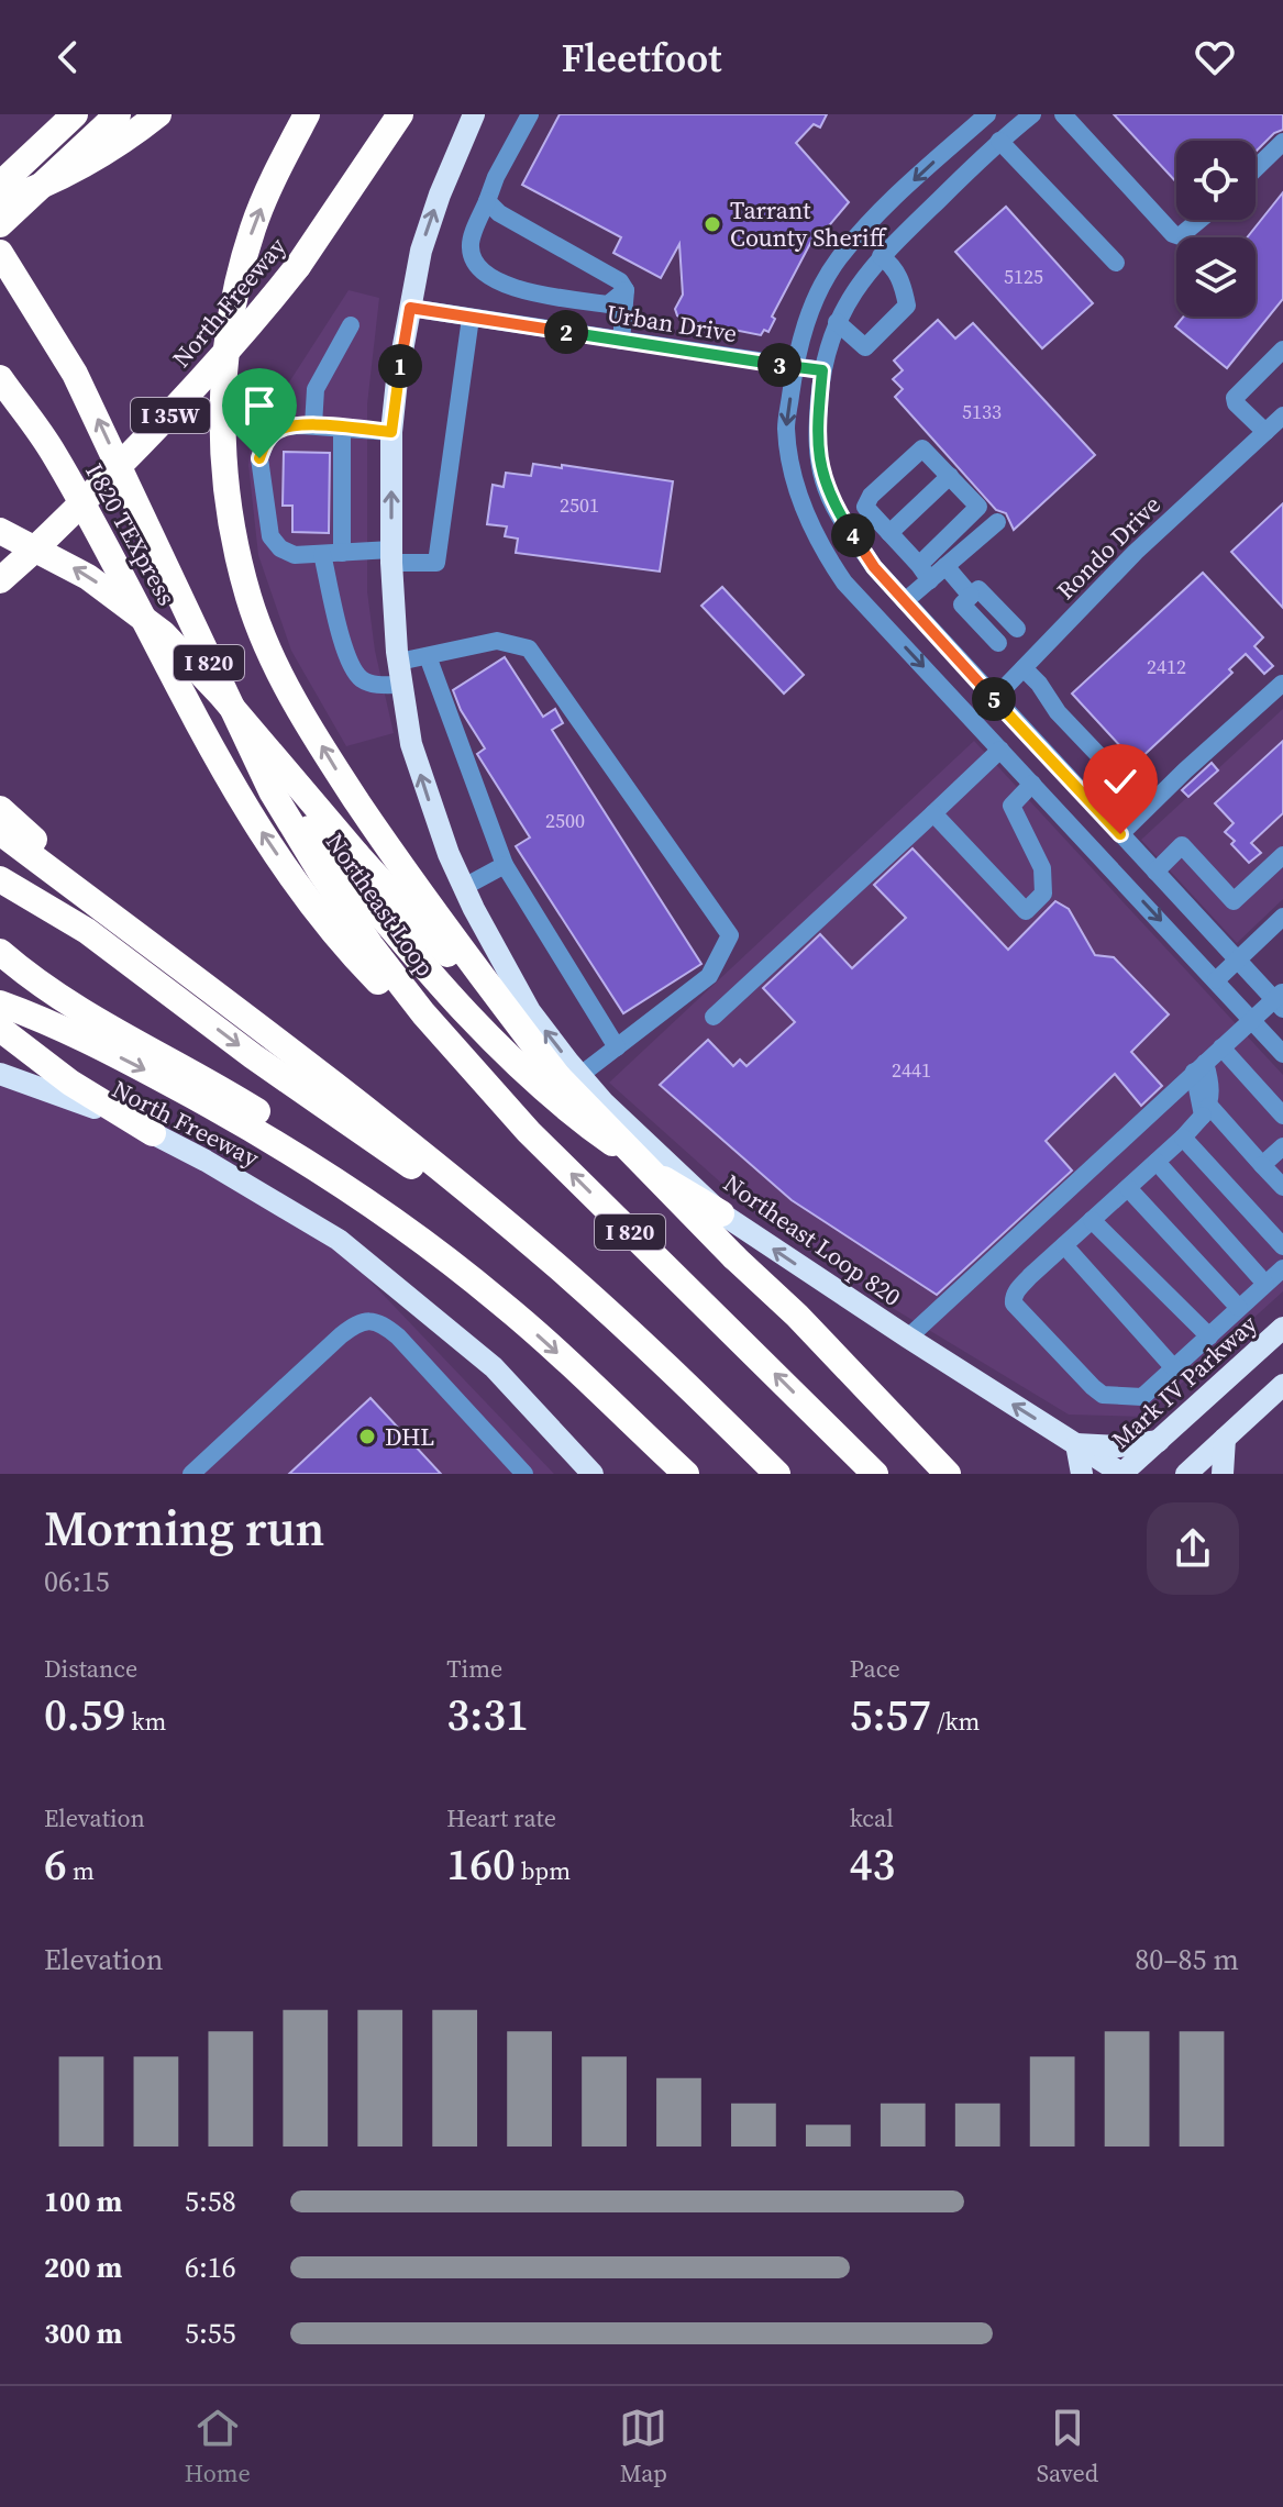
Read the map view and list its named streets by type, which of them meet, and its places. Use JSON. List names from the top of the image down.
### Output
{
  "streets": {
    "highway": [
      "North Freeway",
      "I 35W",
      "I 820 TEXpress",
      "I 820",
      "Northeast Loop"
    ],
    "main road": ["Northeast Loop 820", "Mark IV Parkway"],
    "street": ["Urban Drive", "Rondo Drive"]
  },
  "crossings": [
    ["I 820 TEXpress", "Northeast Loop"],
    ["Northeast Loop 820", "Mark IV Parkway"]
  ],
  "one_way": ["Northeast Loop 820"],
  "places": ["Tarrant County Sheriff", "DHL"],
  "house_numbers": [
    "5125",
    "5133",
    "2501",
    "2412",
    "2500",
    "2441"
  ],
  "page": {
    "header": "Fleetfoot",
    "pins": [
      "2",
      "3",
      "1",
      "4",
      "5"
    ],
    "heading": ["Morning run", "06:15"],
    "stats": [
      ["Distance", "0.59 km"],
      ["Time", "3:31"],
      ["Pace", "5:57 /km"],
      ["Elevation", "6 m"],
      ["Heart rate", "160 bpm"],
      ["kcal", "43"]
    ],
    "chart": ["Elevation", "80–85 m"],
    "list": [
      {
        "name": "100 m",
        "note": "5:58"
      },
      {
        "name": "200 m",
        "note": "6:16"
      },
      {
        "name": "300 m",
        "note": "5:55"
      }
    ],
    "tabs": ["Home", "Map", "Saved"]
  }
}
